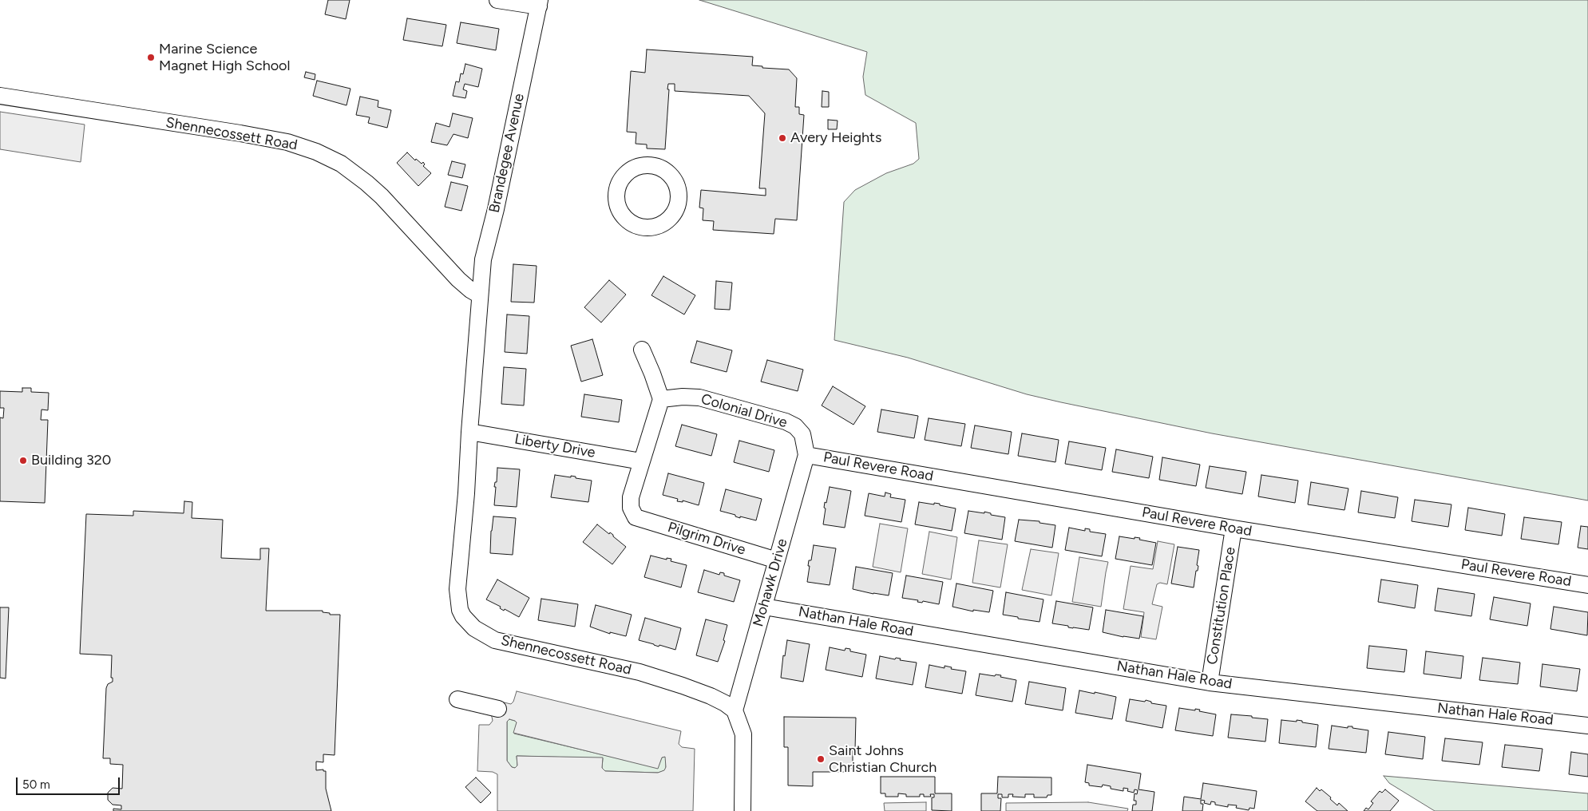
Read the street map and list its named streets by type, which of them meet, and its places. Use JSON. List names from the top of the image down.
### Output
{
  "streets": {
    "street": [
      "Shennecossett Road",
      "Brandegee Avenue",
      "Colonial Drive",
      "Liberty Drive",
      "Paul Revere Road",
      "Pilgrim Drive",
      "Mohawk Drive",
      "Constitution Place",
      "Nathan Hale Road"
    ]
  },
  "crossings": [
    ["Shennecossett Road", "Brandegee Avenue"],
    ["Shennecossett Road", "Liberty Drive"],
    ["Shennecossett Road", "Mohawk Drive"],
    ["Colonial Drive", "Paul Revere Road"],
    ["Colonial Drive", "Mohawk Drive"],
    ["Liberty Drive", "Pilgrim Drive"],
    ["Paul Revere Road", "Mohawk Drive"],
    ["Paul Revere Road", "Constitution Place"],
    ["Pilgrim Drive", "Mohawk Drive"],
    ["Mohawk Drive", "Nathan Hale Road"],
    ["Constitution Place", "Nathan Hale Road"]
  ],
  "places": [
    "Marine Science Magnet High School",
    "Avery Heights",
    "Building 320",
    "Saint Johns Christian Church"
  ],
  "scale_bar": "50 m"
}
